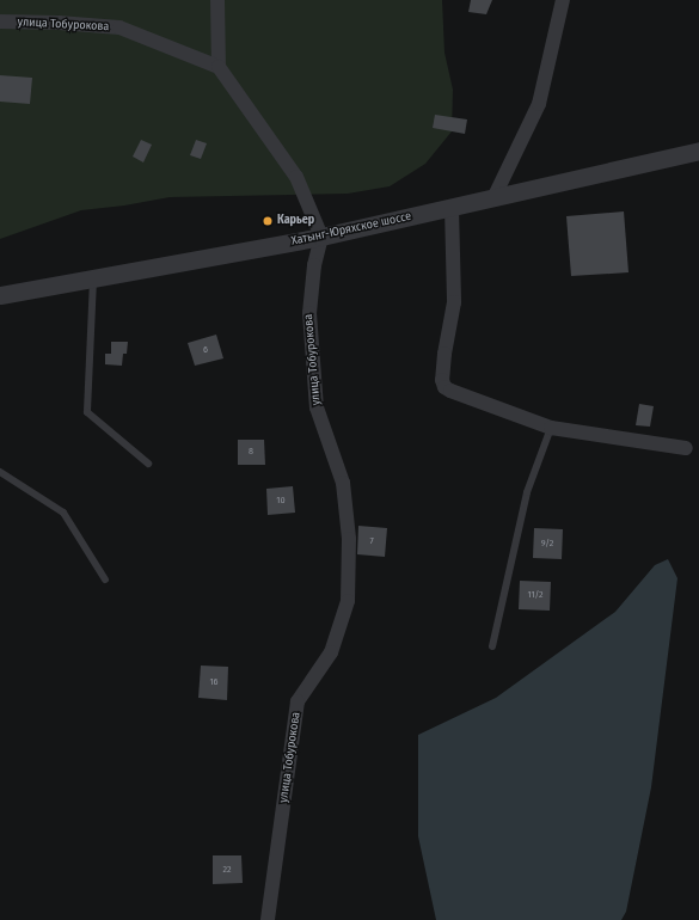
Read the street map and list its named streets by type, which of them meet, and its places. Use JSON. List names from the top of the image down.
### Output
{
  "streets": {
    "street": ["улица Тобурокова", "Хатынг-Юряхское шоссе"]
  },
  "crossings": [
    ["улица Тобурокова", "Хатынг-Юряхское шоссе"]
  ],
  "places": ["Карьер"],
  "house_numbers": [
    "6",
    "8",
    "10",
    "7",
    "9/2",
    "11/2",
    "16",
    "22"
  ]
}
